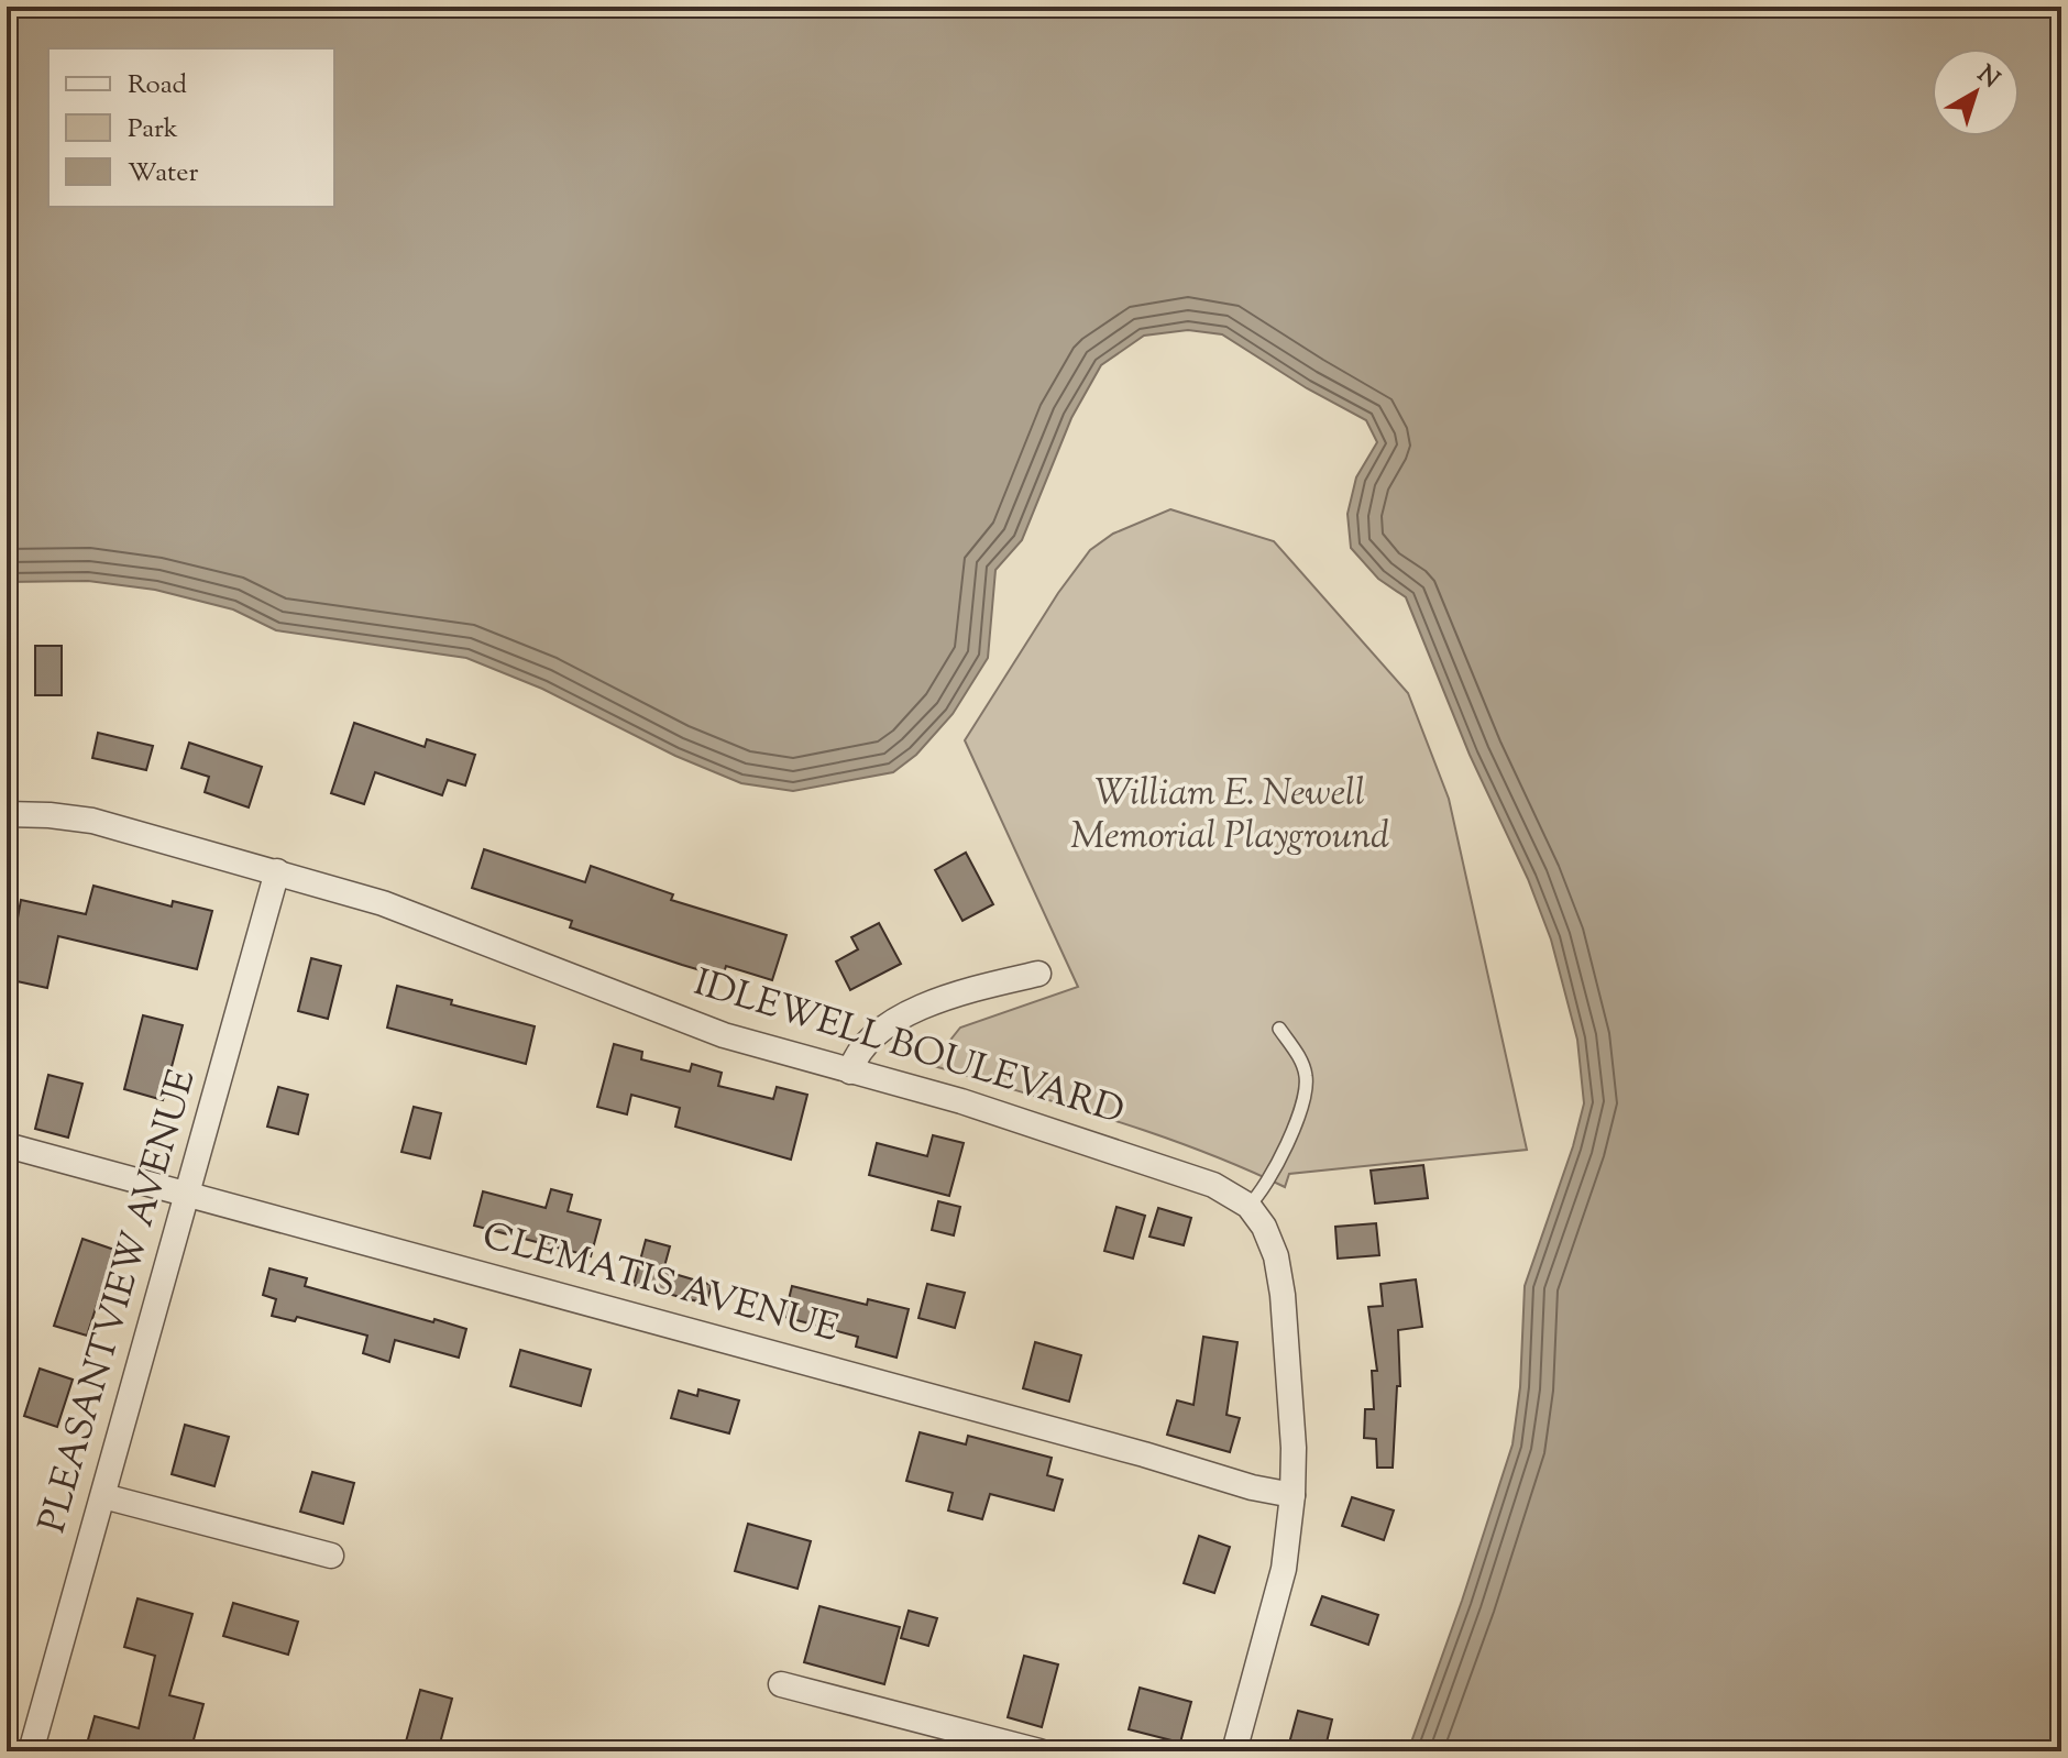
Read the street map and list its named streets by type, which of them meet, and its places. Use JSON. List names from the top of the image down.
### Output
{
  "streets": {
    "street": ["IDLEWELL BOULEVARD", "CLEMATIS AVENUE", "PLEASANTVIEW AVENUE"]
  },
  "crossings": [
    ["IDLEWELL BOULEVARD", "CLEMATIS AVENUE"],
    ["IDLEWELL BOULEVARD", "PLEASANTVIEW AVENUE"],
    ["CLEMATIS AVENUE", "PLEASANTVIEW AVENUE"]
  ],
  "parks": ["William E. Newell Memorial Playground"],
  "legend": ["Road", "Park", "Water"],
  "north": "top right"
}
